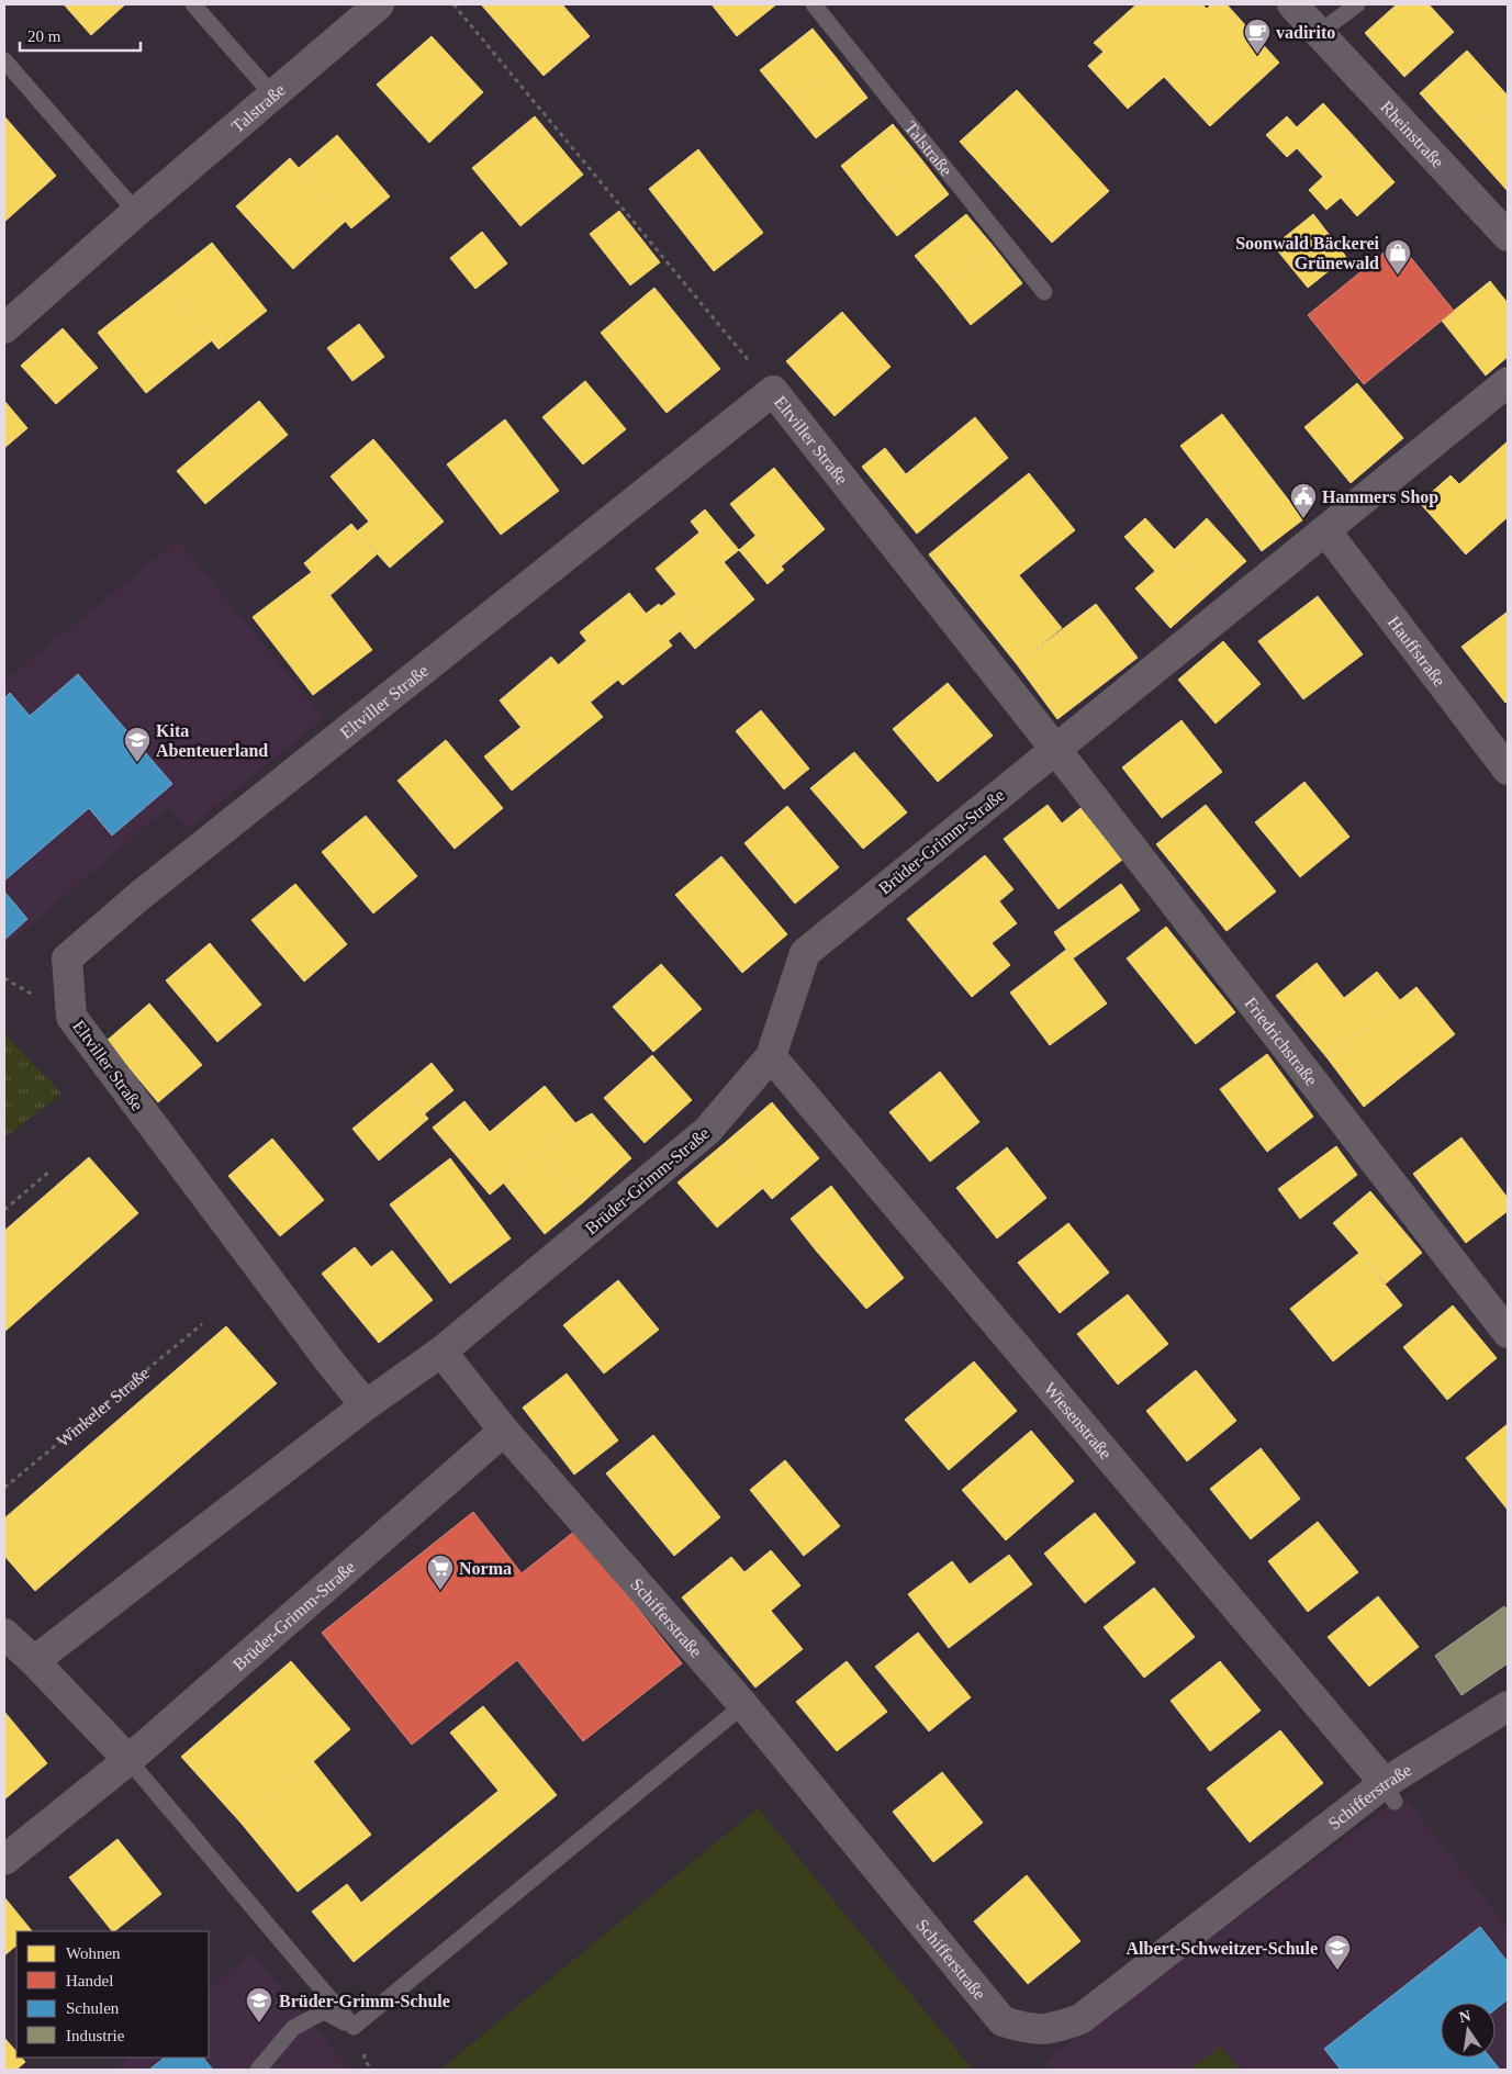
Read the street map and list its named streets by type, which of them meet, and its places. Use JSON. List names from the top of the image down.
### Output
{
  "streets": {
    "street": [
      "Talstraße",
      "Rheinstraße",
      "Eltviller Straße",
      "Hauffstraße",
      "Brüder-Grimm-Straße",
      "Friedrichstraße",
      "Wiesenstraße",
      "Schifferstraße"
    ],
    "path": ["Winkeler Straße"]
  },
  "crossings": [
    ["Eltviller Straße", "Brüder-Grimm-Straße"],
    ["Eltviller Straße", "Friedrichstraße"],
    ["Hauffstraße", "Brüder-Grimm-Straße"],
    ["Brüder-Grimm-Straße", "Friedrichstraße"],
    ["Brüder-Grimm-Straße", "Wiesenstraße"],
    ["Brüder-Grimm-Straße", "Schifferstraße"],
    ["Wiesenstraße", "Schifferstraße"]
  ],
  "places": {
    "cafe": ["vadirito"],
    "shop": ["Soonwald Bäckerei Grünewald"],
    "public building": ["Hammers Shop"],
    "school or university": ["Kita Abenteuerland", "Albert-Schweitzer-Schule", "Brüder-Grimm-Schule"],
    "supermarket": ["Norma"]
  },
  "legend": [
    "Wohnen",
    "Handel",
    "Schulen",
    "Industrie"
  ],
  "scale_bar": "20 m",
  "north": "top"
}
